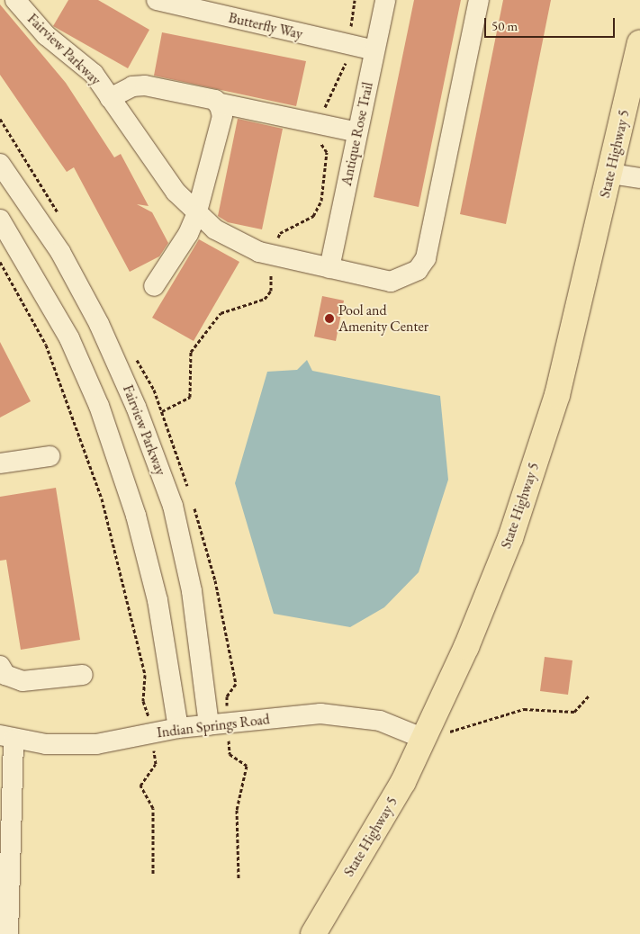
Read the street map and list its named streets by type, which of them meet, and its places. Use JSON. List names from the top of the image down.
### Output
{
  "streets": {
    "main road": ["State Highway 5"],
    "street": [
      "Butterfly Way",
      "Fairview Parkway",
      "Antique Rose Trail",
      "Indian Springs Road"
    ]
  },
  "crossings": [
    ["Butterfly Way", "Antique Rose Trail"],
    ["Fairview Parkway", "Antique Rose Trail"],
    ["Fairview Parkway", "Indian Springs Road"],
    ["State Highway 5", "Indian Springs Road"]
  ],
  "places": ["Pool and Amenity Center"],
  "scale_bar": "50 m"
}
